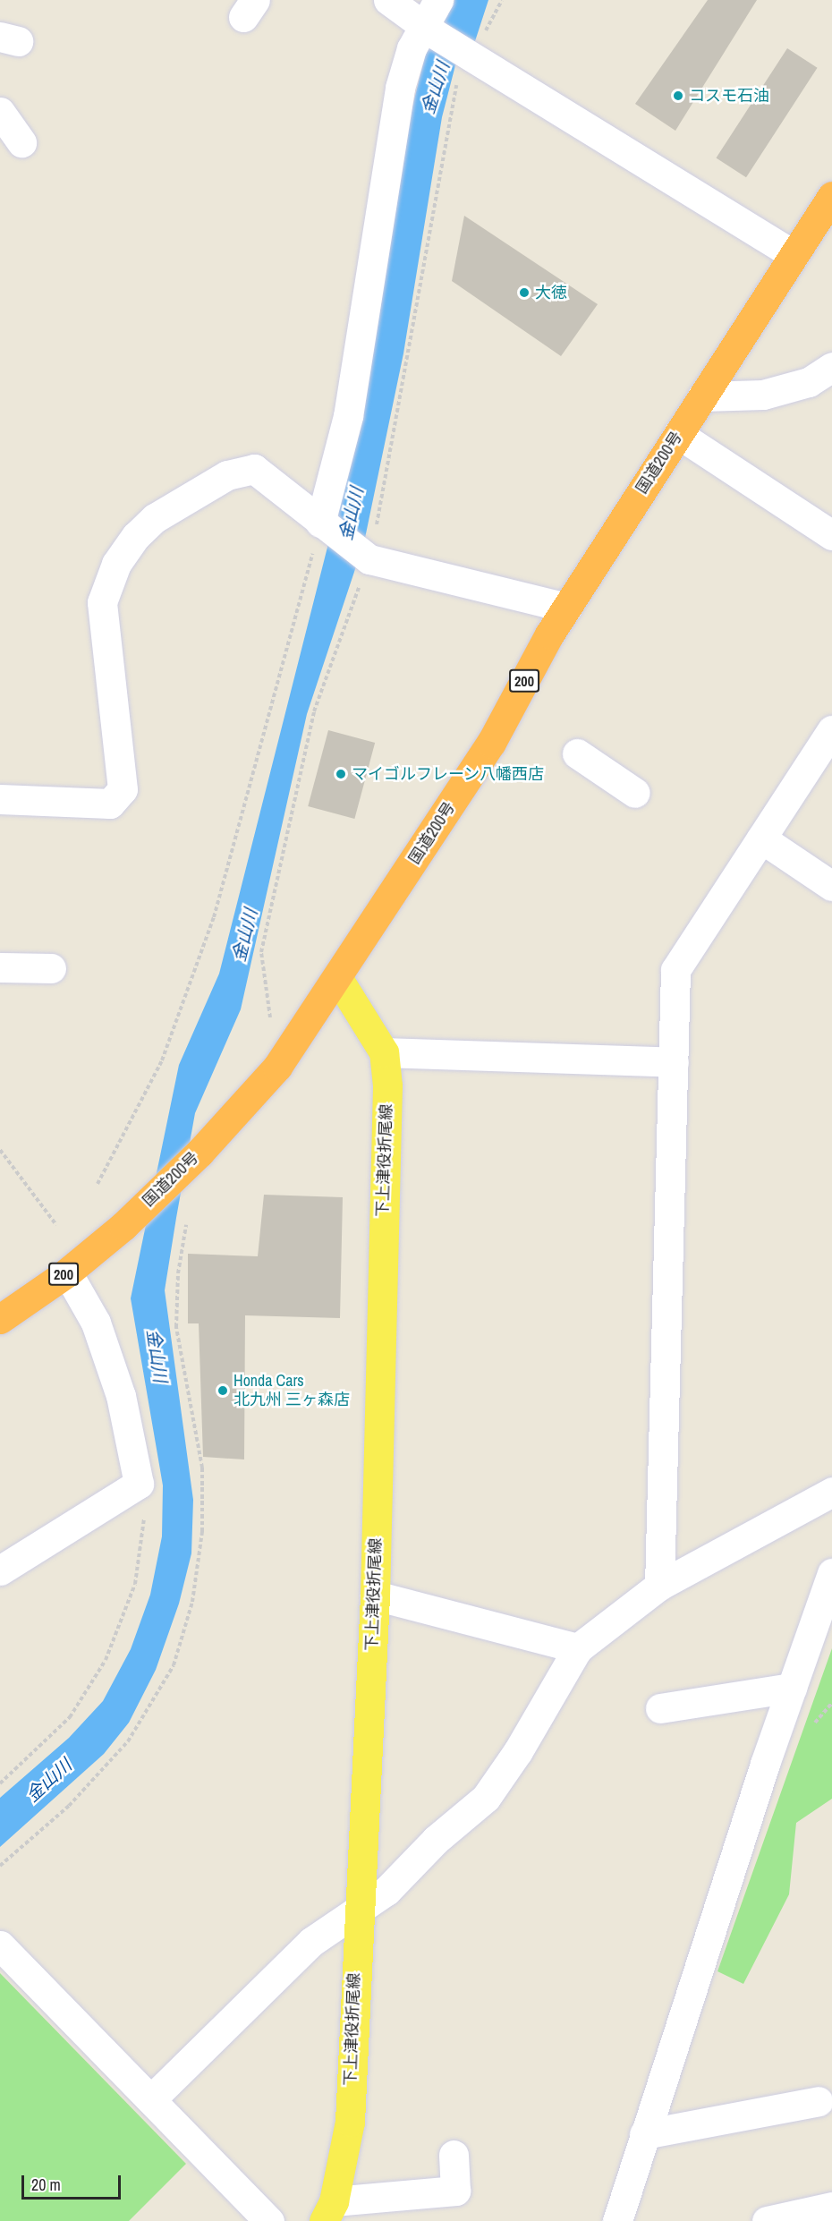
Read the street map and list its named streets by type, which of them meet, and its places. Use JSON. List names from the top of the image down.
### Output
{
  "streets": {
    "highway": ["国道200号", "200"],
    "main road": ["下上津役折尾線"]
  },
  "crossings": [
    ["国道200号", "下上津役折尾線"]
  ],
  "water": ["金山川"],
  "places": [
    "コスモ石油",
    "大徳",
    "マイゴルフレーン八幡西店",
    "Honda Cars 北九州 三ヶ森店"
  ],
  "scale_bar": "20 m"
}
